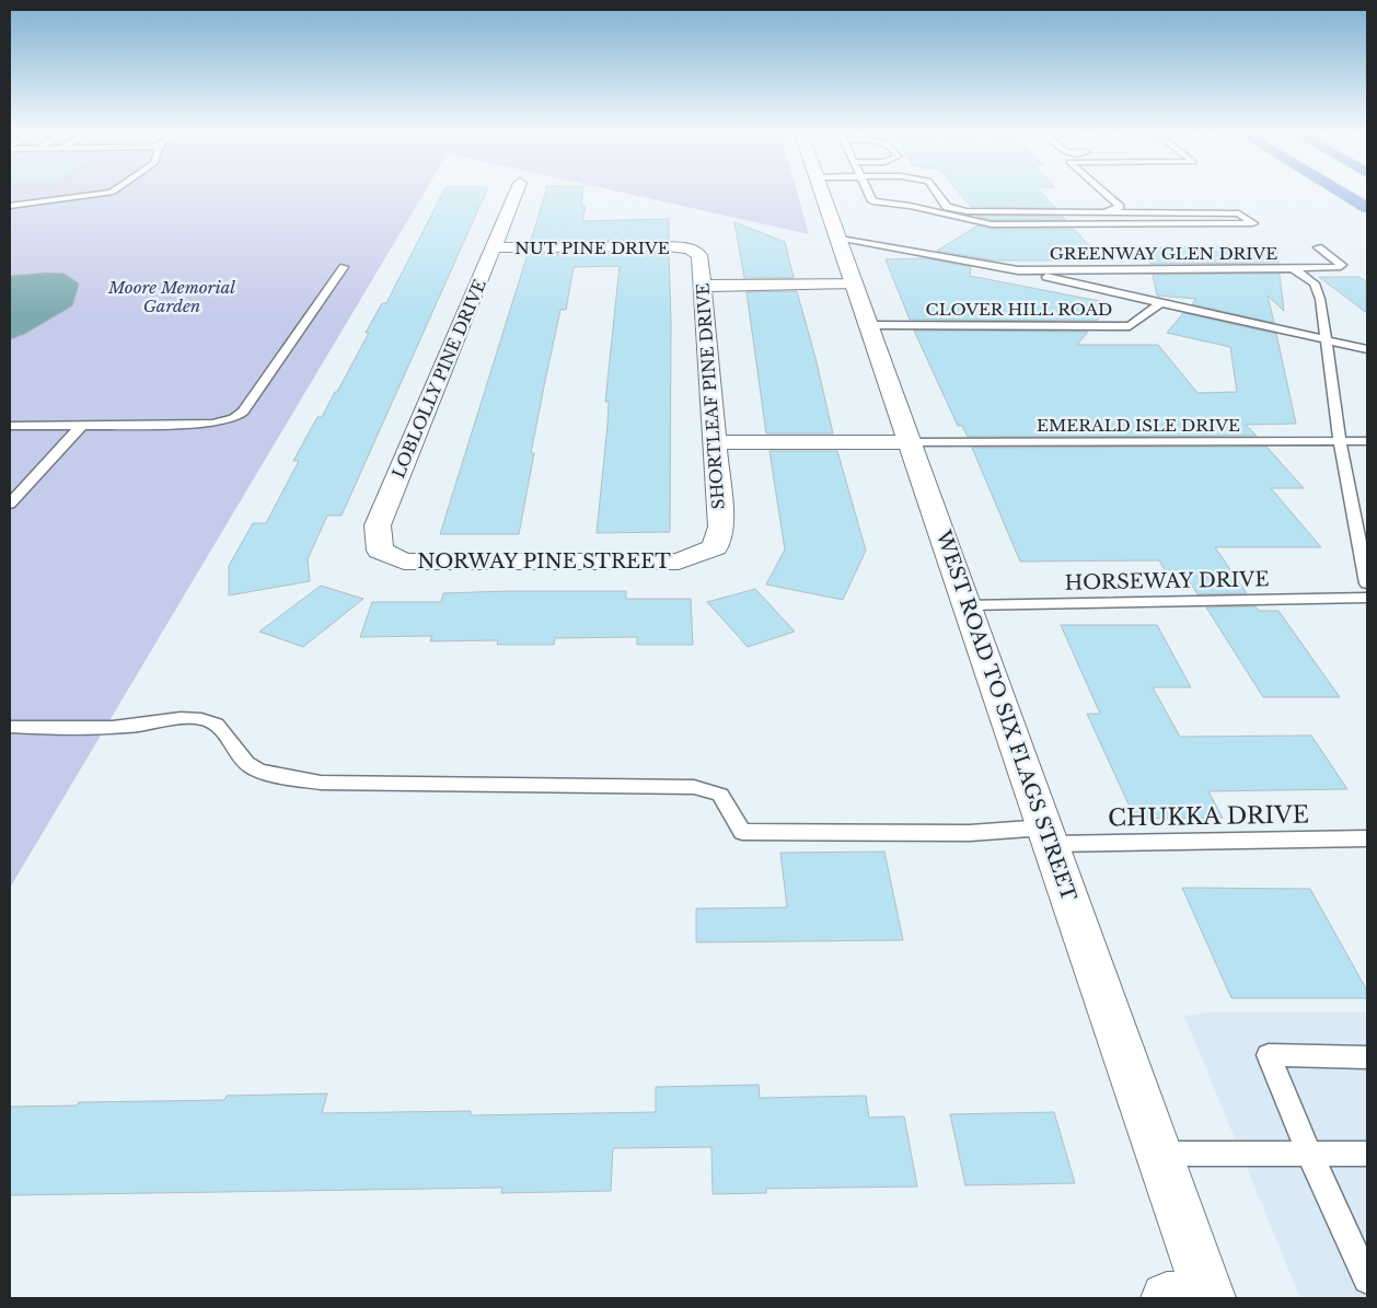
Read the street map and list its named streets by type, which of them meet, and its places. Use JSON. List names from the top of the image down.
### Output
{
  "streets": {
    "street": [
      "NUT PINE DRIVE",
      "LOBLOLLY PINE DRIVE",
      "SHORTLEAF PINE DRIVE",
      "NORWAY PINE STREET",
      "WEST ROAD TO SIX FLAGS STREET"
    ],
    "lane": [
      "GREENWAY GLEN DRIVE",
      "CLOVER HILL ROAD",
      "EMERALD ISLE DRIVE",
      "HORSEWAY DRIVE",
      "CHUKKA DRIVE"
    ]
  },
  "crossings": [
    ["NUT PINE DRIVE", "LOBLOLLY PINE DRIVE"],
    ["NUT PINE DRIVE", "SHORTLEAF PINE DRIVE"],
    ["GREENWAY GLEN DRIVE", "EMERALD ISLE DRIVE"],
    ["GREENWAY GLEN DRIVE", "WEST ROAD TO SIX FLAGS STREET"],
    ["CLOVER HILL ROAD", "WEST ROAD TO SIX FLAGS STREET"],
    ["LOBLOLLY PINE DRIVE", "NORWAY PINE STREET"],
    ["SHORTLEAF PINE DRIVE", "NORWAY PINE STREET"],
    ["EMERALD ISLE DRIVE", "WEST ROAD TO SIX FLAGS STREET"],
    ["HORSEWAY DRIVE", "WEST ROAD TO SIX FLAGS STREET"],
    ["WEST ROAD TO SIX FLAGS STREET", "CHUKKA DRIVE"]
  ],
  "parks": ["Moore Memorial Garden"]
}
